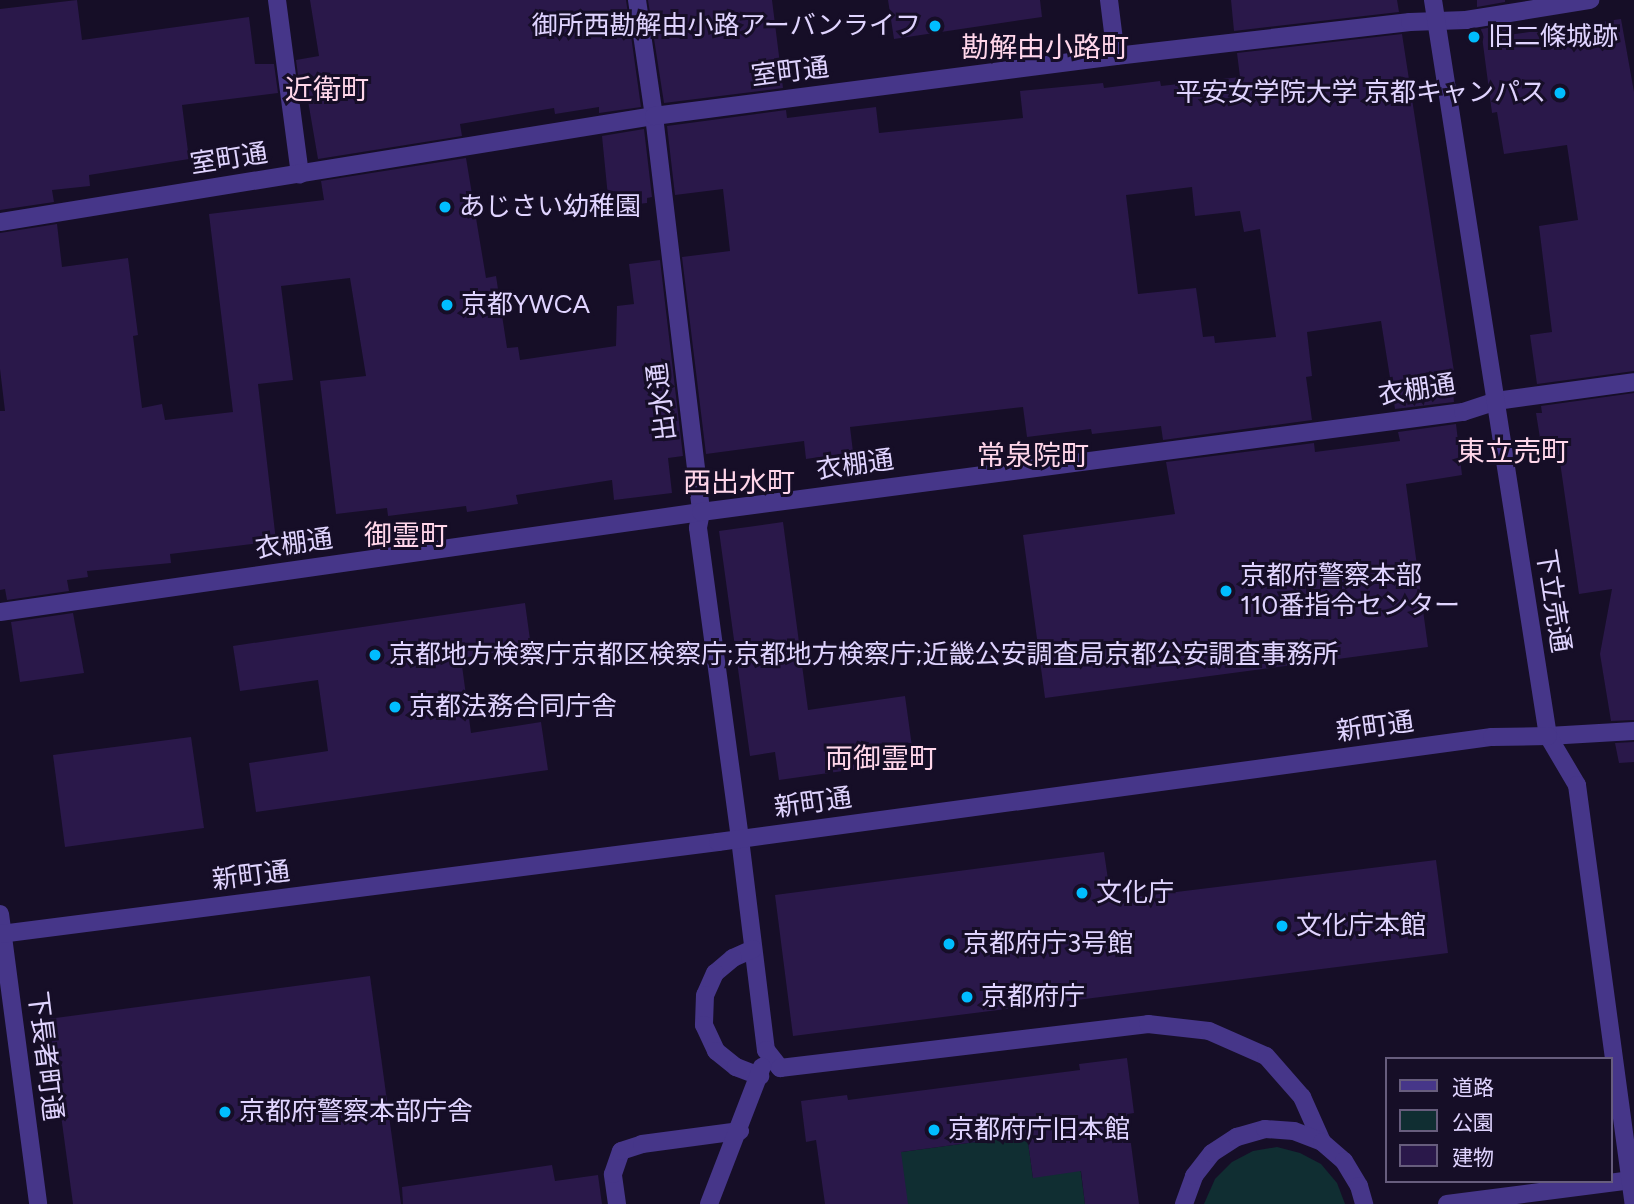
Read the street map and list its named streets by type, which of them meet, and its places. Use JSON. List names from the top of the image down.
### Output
{
  "streets": {
    "street": [
      "室町通",
      "衣棚通",
      "出水通",
      "下立売通",
      "新町通",
      "下長者町通"
    ]
  },
  "crossings": [
    ["室町通", "出水通"],
    ["室町通", "下立売通"],
    ["衣棚通", "出水通"],
    ["衣棚通", "下立売通"],
    ["出水通", "新町通"],
    ["下立売通", "新町通"],
    ["新町通", "下長者町通"]
  ],
  "districts": [
    "勘解由小路町",
    "近衛町",
    "東立売町",
    "常泉院町",
    "西出水町",
    "御霊町",
    "両御霊町"
  ],
  "places": [
    "御所西勘解由小路アーバンライフ",
    "旧二條城跡",
    "平安女学院大学 京都キャンパス",
    "あじさい幼稚園",
    "京都YWCA",
    "京都府警察本部 110番指令センター",
    "京都地方検察庁京都区検察庁;京都地方検察庁;近畿公安調査局京都公安調査事務所",
    "京都法務合同庁舎",
    "文化庁",
    "文化庁本館",
    "京都府庁3号館",
    "京都府庁",
    "京都府警察本部庁舎",
    "京都府庁旧本館"
  ],
  "legend": ["道路", "公園", "建物"]
}
